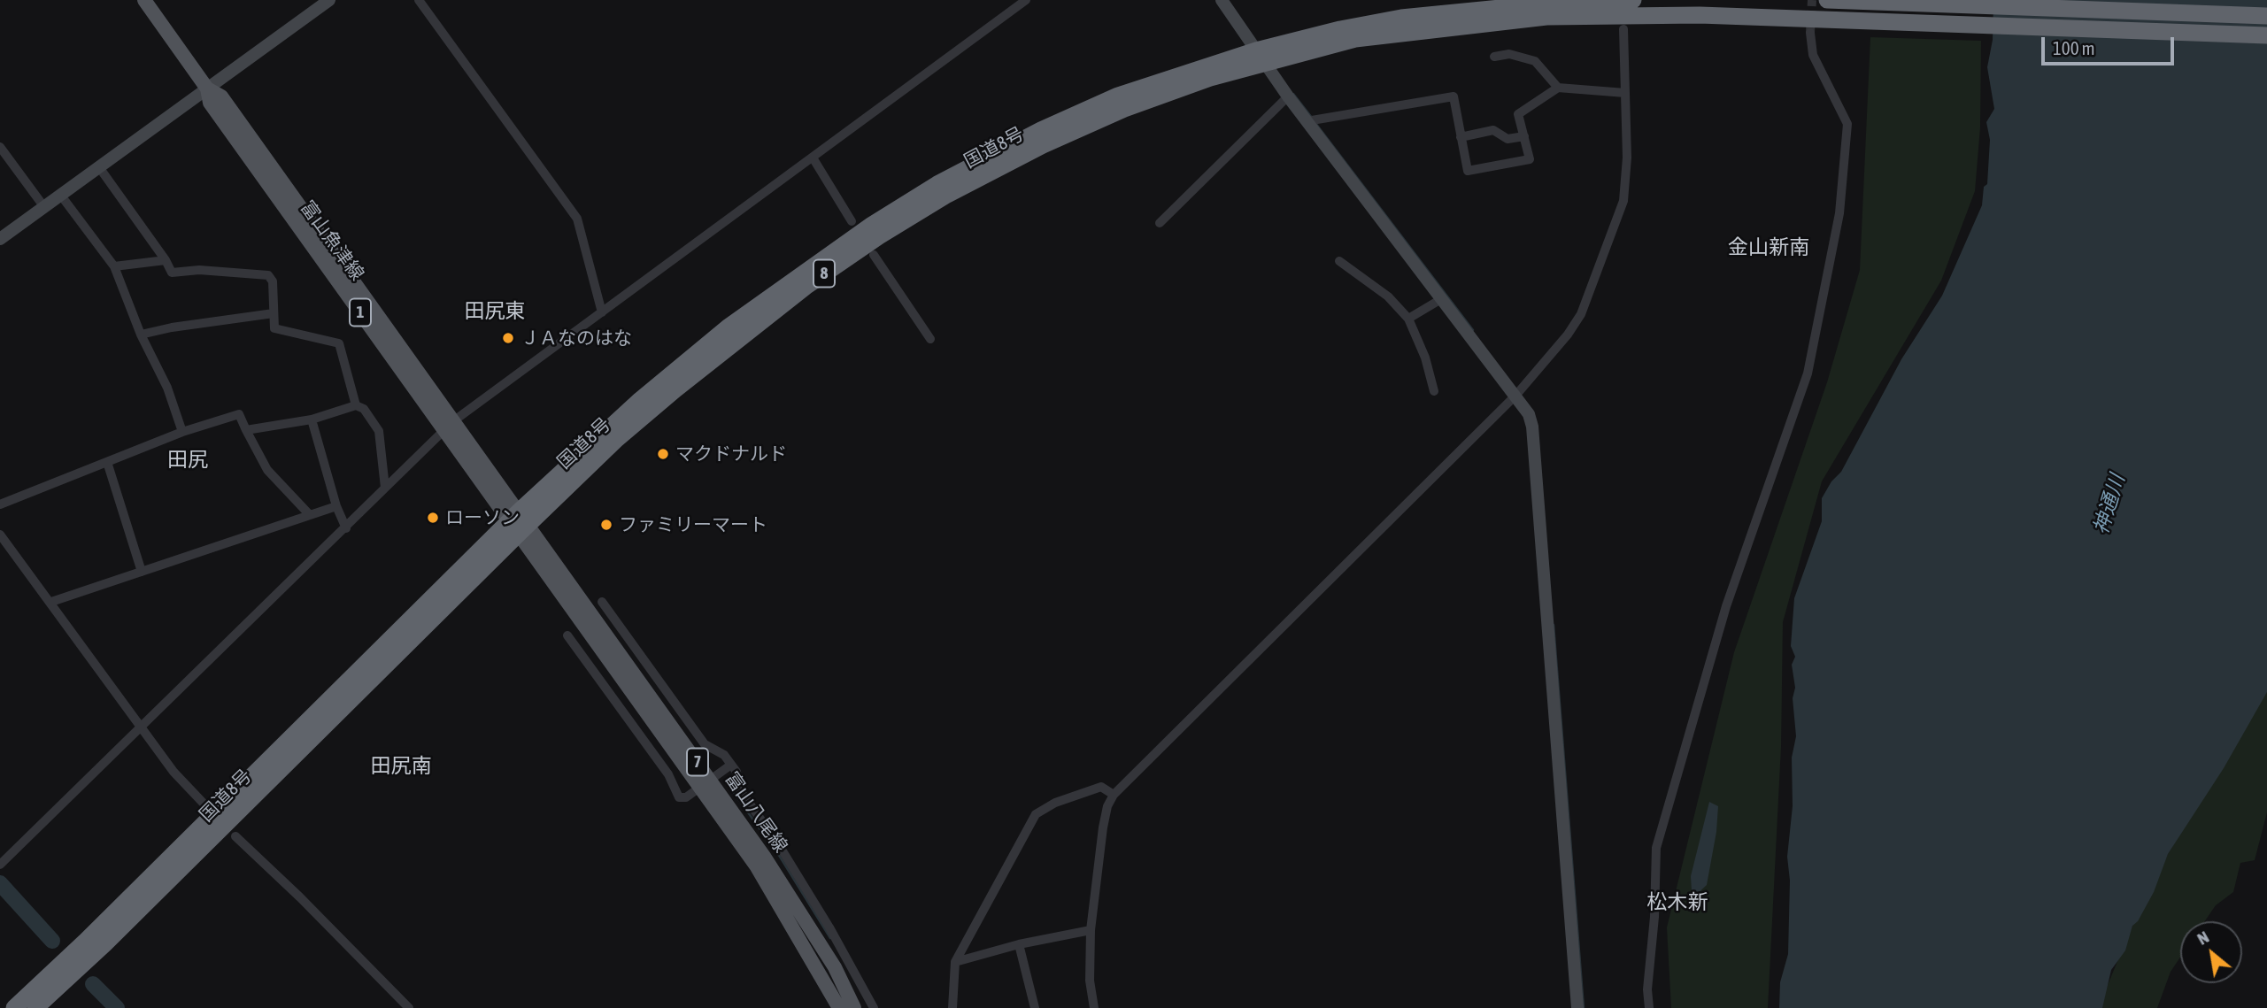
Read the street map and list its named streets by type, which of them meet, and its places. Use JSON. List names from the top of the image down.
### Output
{
  "streets": {
    "highway": ["国道8号", "8"],
    "main road": [
      "富山魚津線",
      "1",
      "7",
      "富山八尾線"
    ]
  },
  "crossings": [
    ["国道8号", "富山魚津線"],
    ["国道8号", "富山八尾線"],
    ["富山魚津線", "富山八尾線"]
  ],
  "districts": [
    "金山新南",
    "田尻東",
    "田尻",
    "田尻南",
    "松木新"
  ],
  "water": ["神通川"],
  "places": [
    "ＪＡなのはな",
    "マクドナルド",
    "ローソン",
    "ファミリーマート"
  ],
  "scale_bar": "100 m",
  "north": "top left"
}
